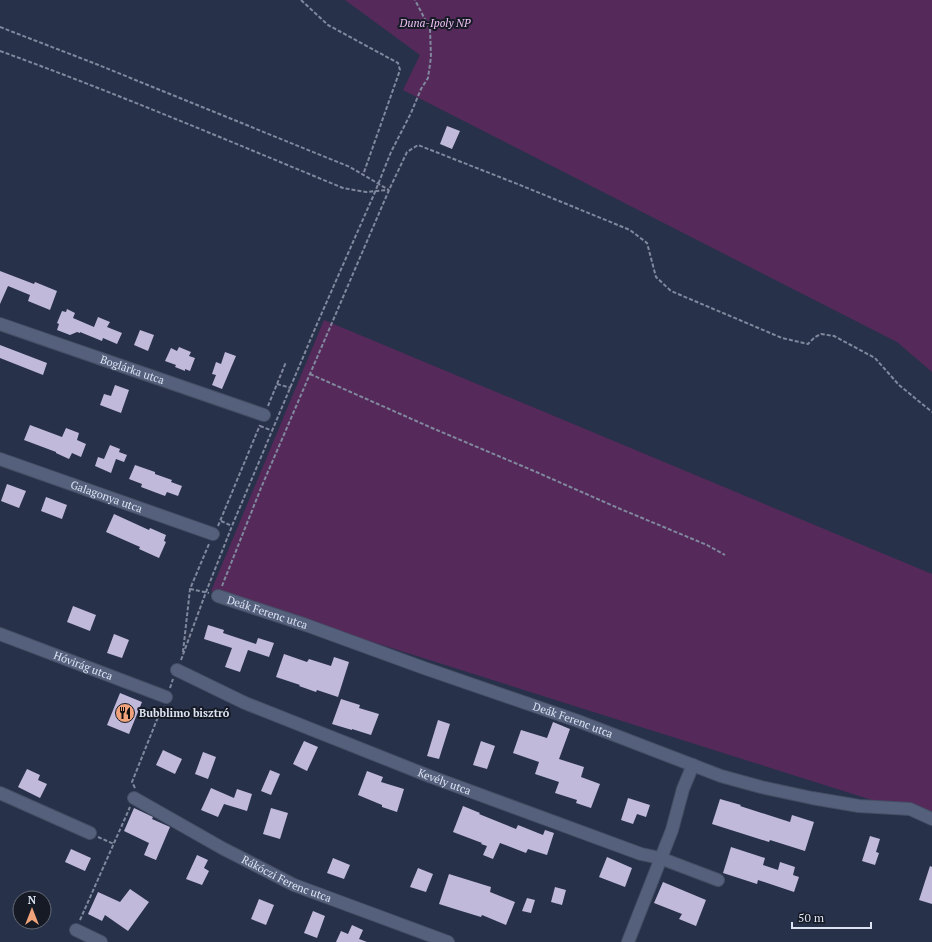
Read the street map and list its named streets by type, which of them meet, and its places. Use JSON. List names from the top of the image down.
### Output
{
  "streets": {
    "street": [
      "Boglárka utca",
      "Galagonya utca",
      "Deák Ferenc utca",
      "Hóvirág utca",
      "Kevély utca",
      "Rákóczi Ferenc utca"
    ]
  },
  "parks": ["Duna-Ipoly NP"],
  "places": {
    "restaurant": ["Bubblimo bisztró"]
  },
  "scale_bar": "50 m",
  "north": "top"
}
